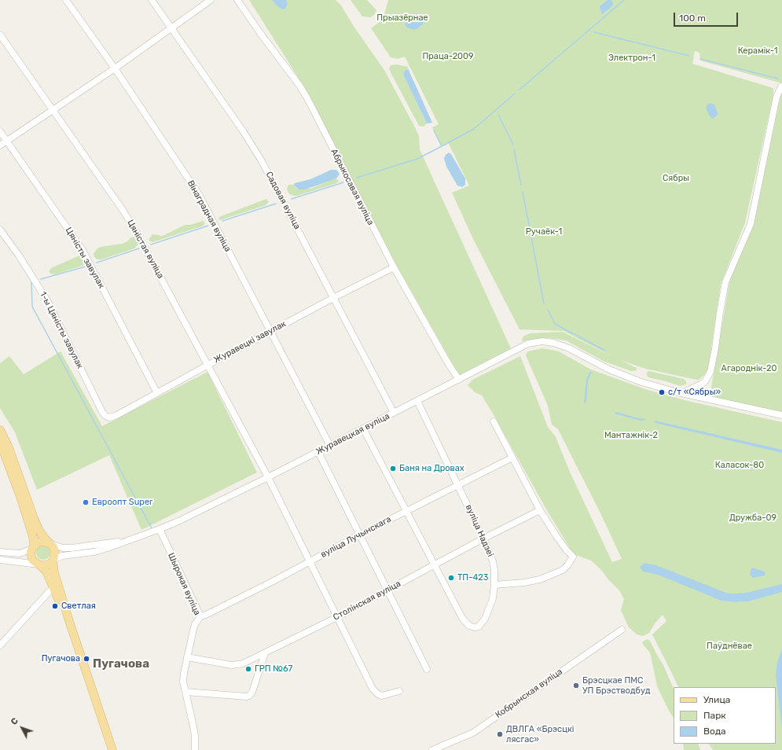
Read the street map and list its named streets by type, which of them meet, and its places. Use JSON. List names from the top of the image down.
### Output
{
  "streets": {
    "street": [
      "Абрыкосавая вуліца",
      "Садовая вуліца",
      "Вінаградная вуліца",
      "Цяністая вуліца",
      "Цяністы завулак",
      "1-ы Цяністы завулак",
      "Журавецкі завулак",
      "Журавецкая вуліца",
      "вуліца Надзеі",
      "вуліца Лучынскага",
      "Шырокая вуліца",
      "Столінская вуліца",
      "Кобрынская вуліца"
    ]
  },
  "crossings": [
    ["Абрыкосавая вуліца", "Журавецкі завулак"],
    ["Абрыкосавая вуліца", "Журавецкая вуліца"],
    ["Садовая вуліца", "Журавецкі завулак"],
    ["Садовая вуліца", "Журавецкая вуліца"],
    ["Вінаградная вуліца", "Журавецкі завулак"],
    ["Вінаградная вуліца", "Журавецкая вуліца"],
    ["Цяністая вуліца", "Журавецкі завулак"],
    ["Цяністая вуліца", "Журавецкая вуліца"],
    ["Цяністая вуліца", "вуліца Лучынскага"],
    ["Цяністая вуліца", "Столінская вуліца"],
    ["Цяністы завулак", "Журавецкі завулак"],
    ["1-ы Цяністы завулак", "Журавецкі завулак"],
    ["Журавецкая вуліца", "вуліца Надзеі"],
    ["Журавецкая вуліца", "Шырокая вуліца"],
    ["вуліца Надзеі", "вуліца Лучынскага"],
    ["вуліца Надзеі", "Столінская вуліца"],
    ["вуліца Лучынскага", "Шырокая вуліца"],
    ["Шырокая вуліца", "Столінская вуліца"]
  ],
  "districts": ["Пугачова"],
  "parks": [
    "Прыазёрнае",
    "Керамік-1",
    "Праца-2009",
    "Электрон-1",
    "Сябры",
    "Ручаёк-1",
    "Агароднік-20",
    "Мантажнік-2",
    "Каласок-80",
    "Дружба-09",
    "Паўднёвае"
  ],
  "places": [
    "с/т «Сябры»",
    "Баня на Дровах",
    "Евроопт Super",
    "ТП-423",
    "Светлая",
    "Пугачова",
    "ГРП №67",
    "Брэсцкае ПМС УП Брэстводбуд",
    "ДВЛГА «Брэсцкі лясгас»"
  ],
  "legend": ["Улица", "Парк", "Вода"],
  "scale_bar": "100 m",
  "north": "top left"
}
